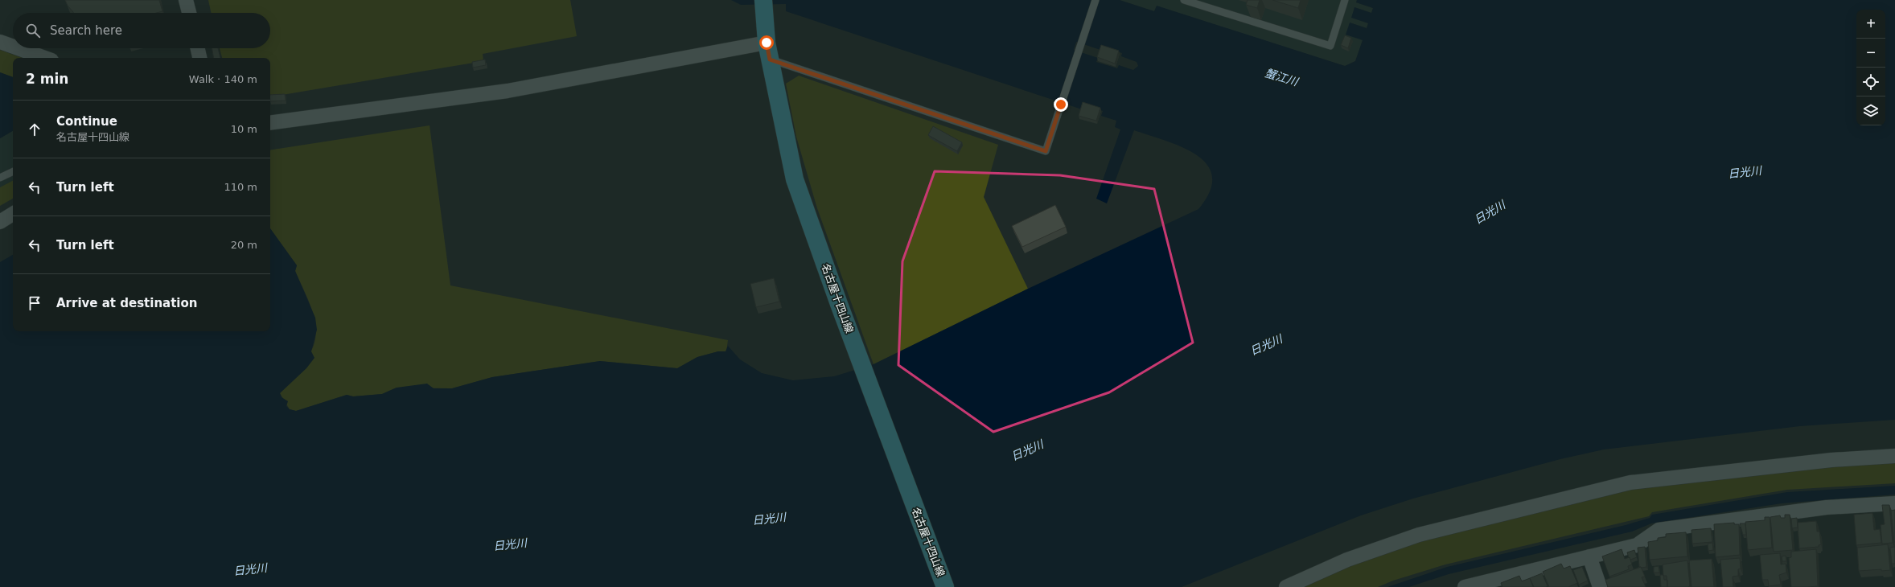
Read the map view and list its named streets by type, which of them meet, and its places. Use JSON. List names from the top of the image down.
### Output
{
  "streets": {
    "main road": ["名古屋十四山線"]
  },
  "water": ["蟹江川", "日光川"],
  "page": {
    "map_buttons": ["+", "−"],
    "search": "Search here",
    "heading": ["2 min", "Walk · 140 m"],
    "list": [
      ["Continue", "名古屋十四山線", "10 m"],
      ["Turn left", "110 m"],
      ["Turn left", "20 m"],
      "Arrive at destination"
    ]
  }
}
